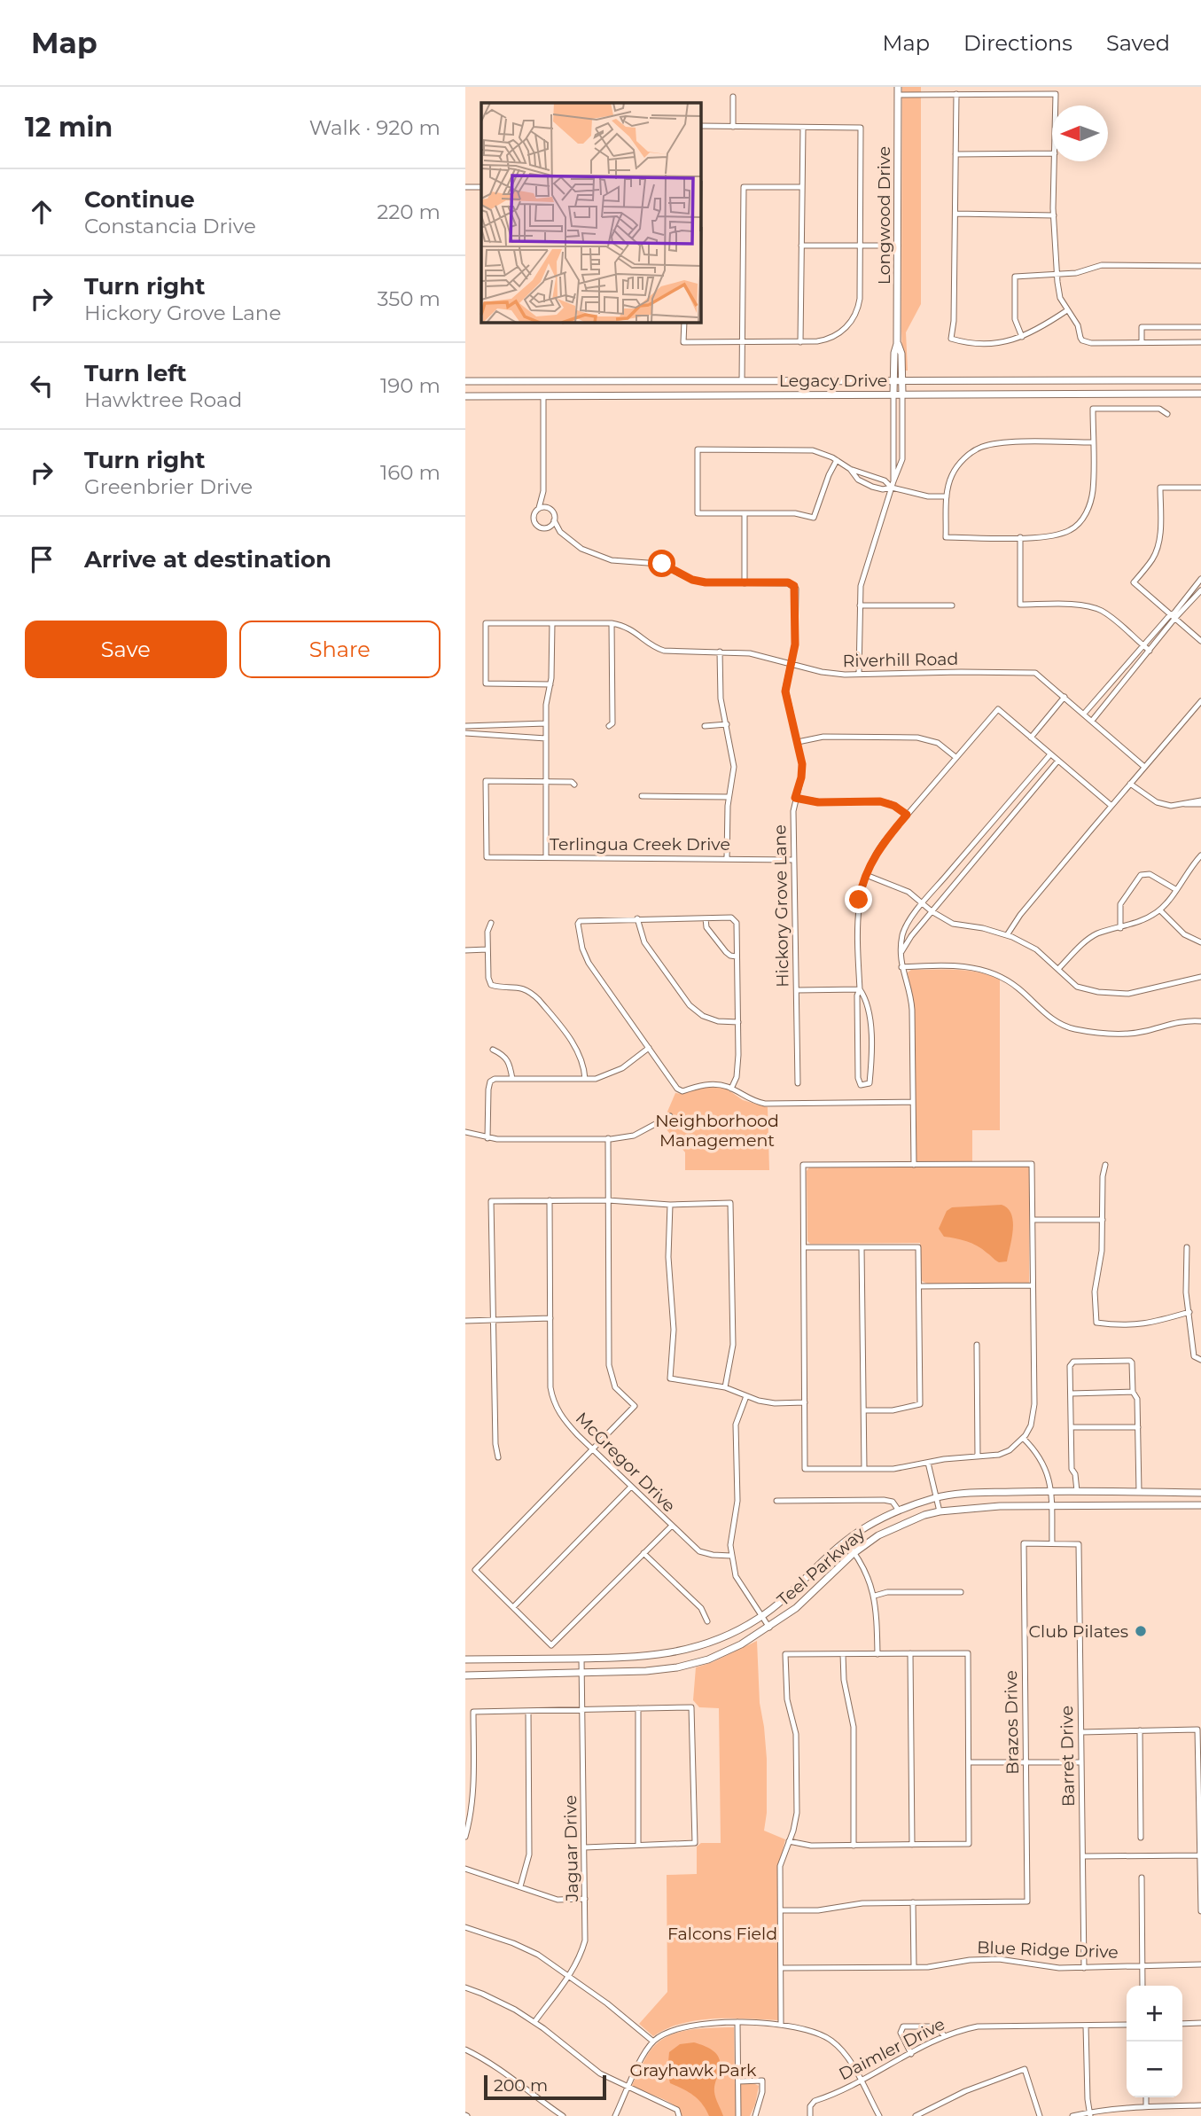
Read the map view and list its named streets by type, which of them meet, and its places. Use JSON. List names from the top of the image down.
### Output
{
  "streets": {
    "main road": ["Longwood Drive", "Legacy Drive", "Teel Parkway"],
    "street": [
      "Riverhill Road",
      "Terlingua Creek Drive",
      "Hickory Grove Lane",
      "McGregor Drive",
      "Brazos Drive",
      "Barret Drive",
      "Jaguar Drive",
      "Blue Ridge Drive",
      "Daimler Drive"
    ]
  },
  "crossings": [
    ["Longwood Drive", "Legacy Drive"],
    ["Longwood Drive", "Riverhill Road"],
    ["Riverhill Road", "Hickory Grove Lane"],
    ["Terlingua Creek Drive", "Hickory Grove Lane"],
    ["Teel Parkway", "Jaguar Drive"],
    ["Brazos Drive", "Barret Drive"],
    ["Barret Drive", "Blue Ridge Drive"]
  ],
  "parks": ["Neighborhood Management", "Falcons Field", "Grayhawk Park"],
  "places": ["Club Pilates"],
  "scale_bar": "200 m",
  "north": "left",
  "page": {
    "header": "Map",
    "nav": ["Map", "Directions", "Saved"],
    "heading": ["12 min", "Walk · 920 m"],
    "list": [
      ["Continue", "Constancia Drive", "220 m"],
      ["Turn right", "Hickory Grove Lane", "350 m"],
      ["Turn left", "Hawktree Road", "190 m"],
      ["Turn right", "Greenbrier Drive", "160 m"],
      "Arrive at destination"
    ],
    "buttons": ["Save", "Share"],
    "map_buttons": ["+", "−"],
    "scale": "200 m"
  }
}
